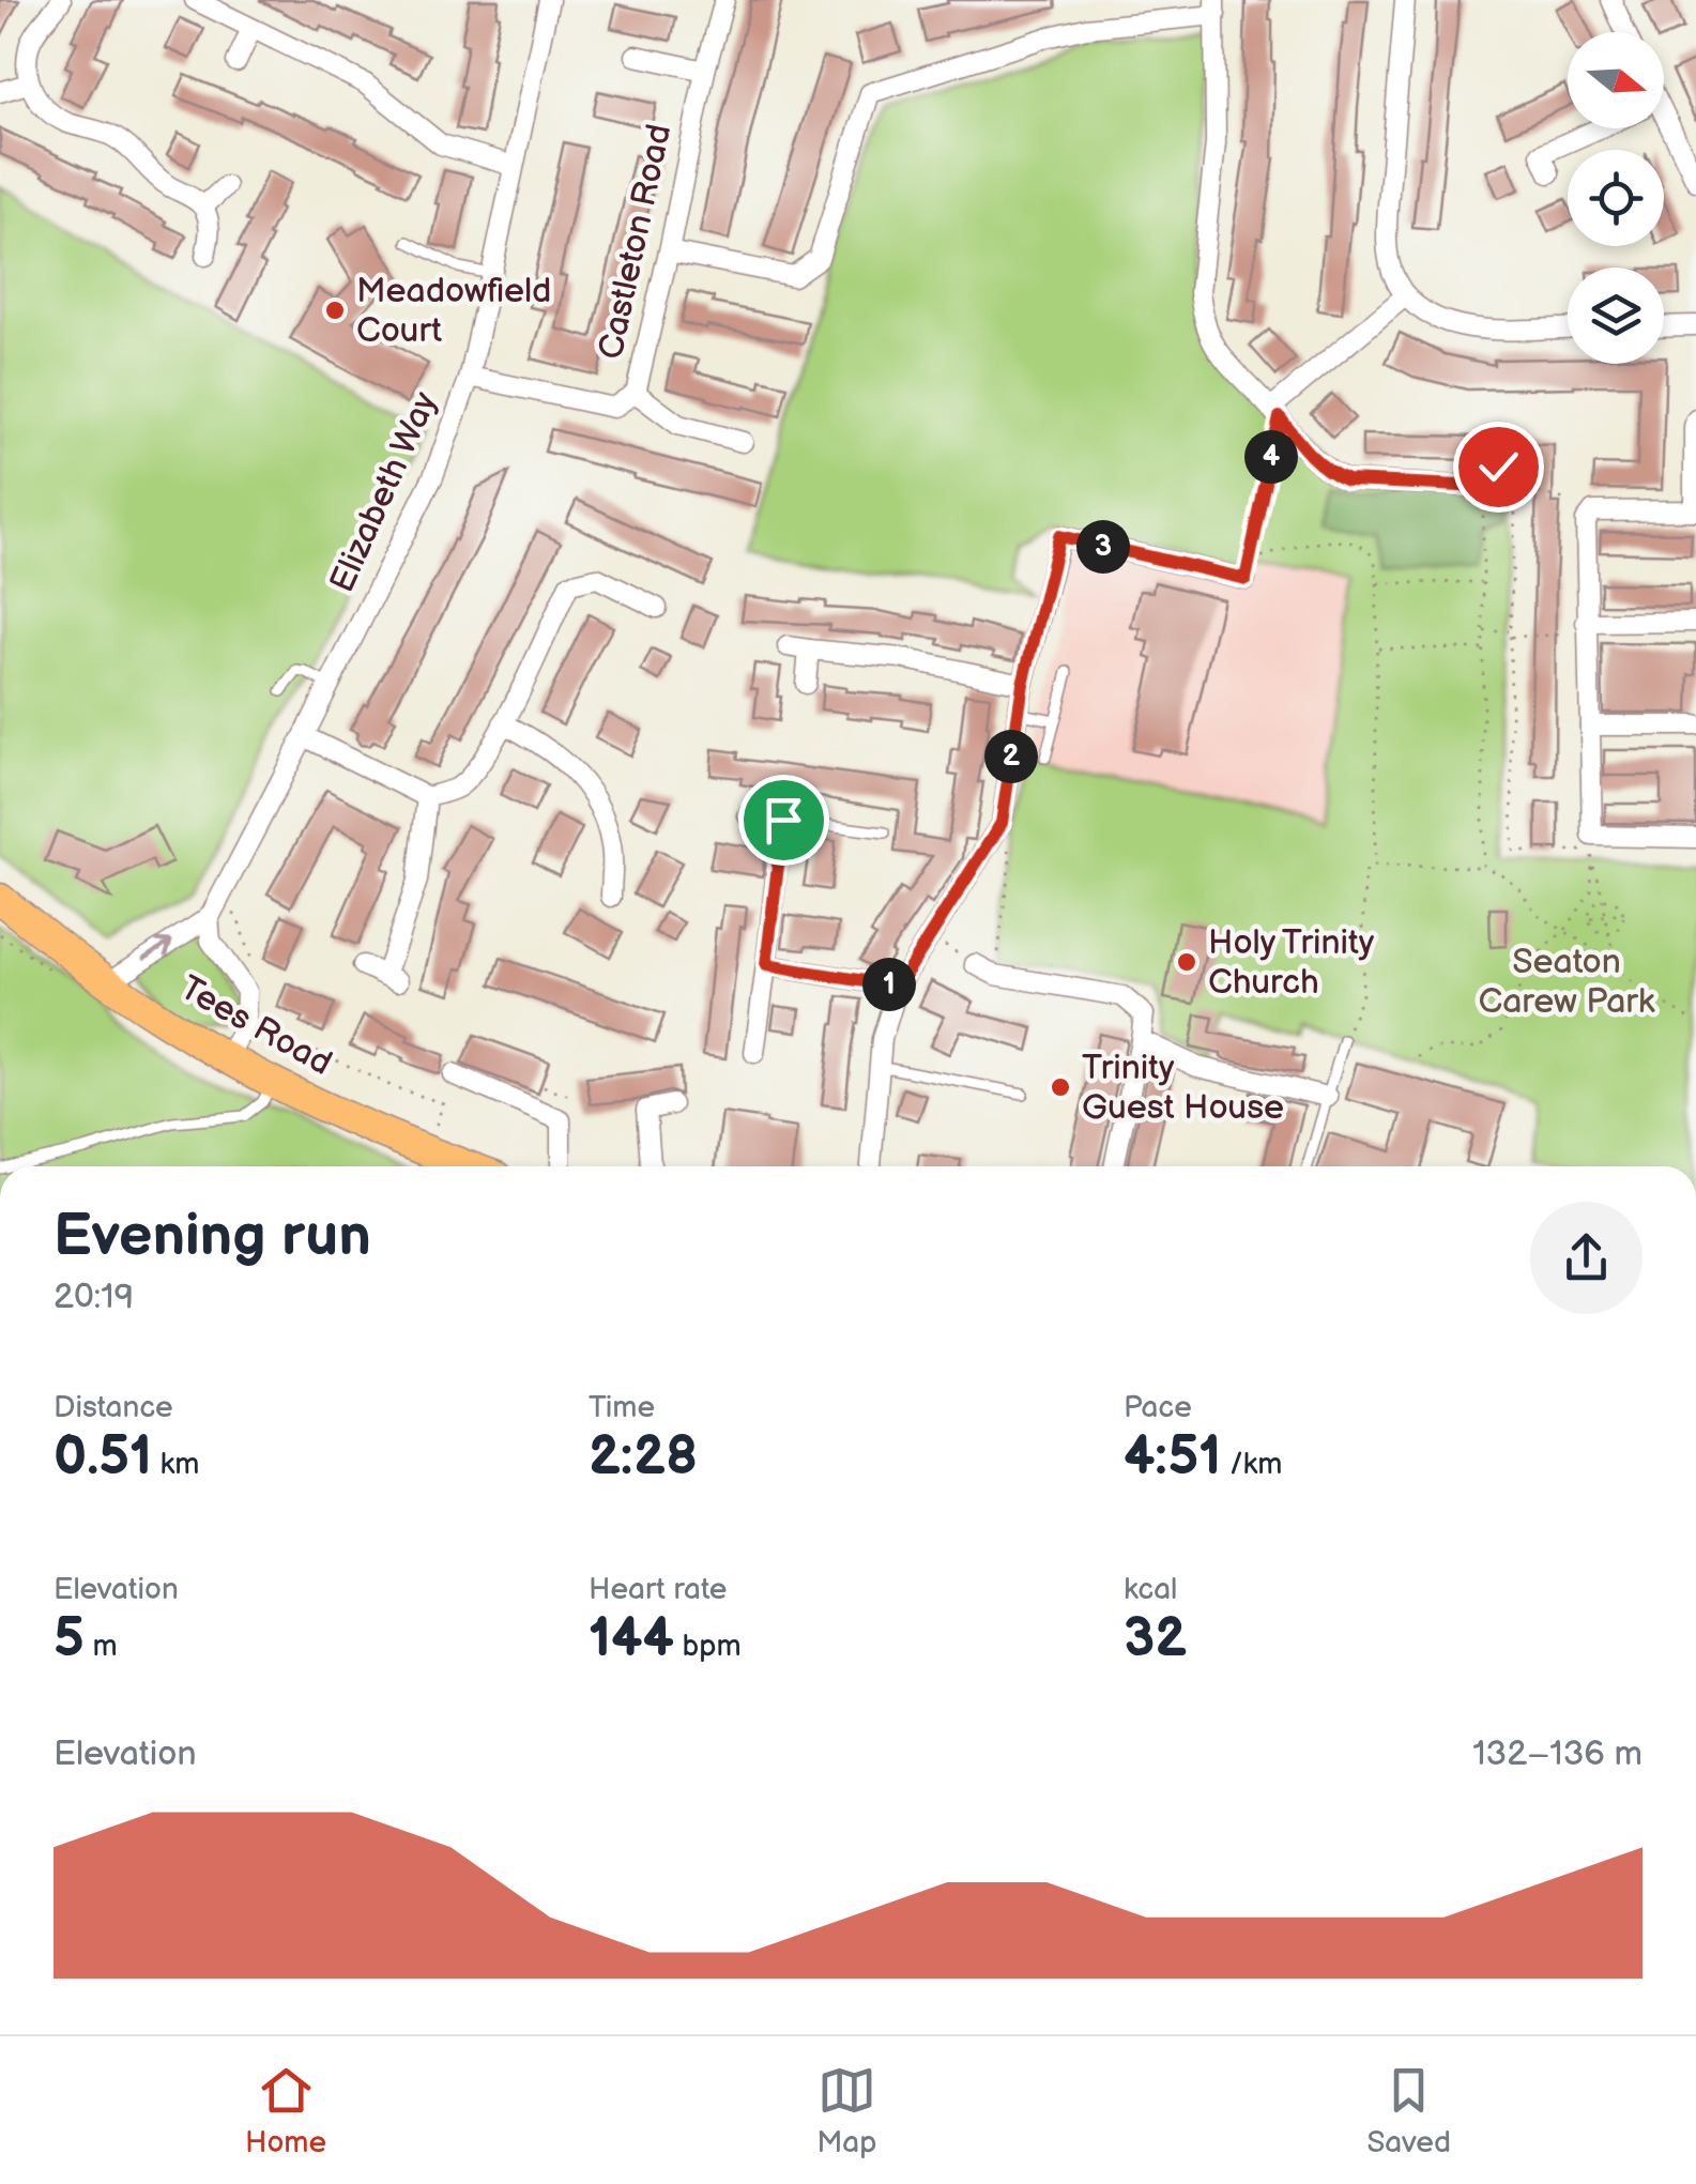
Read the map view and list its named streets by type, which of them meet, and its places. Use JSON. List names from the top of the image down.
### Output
{
  "streets": {
    "main road": ["Tees Road"],
    "street": ["Castleton Road", "Elizabeth Way"]
  },
  "crossings": [
    ["Castleton Road", "Elizabeth Way"],
    ["Elizabeth Way", "Tees Road"]
  ],
  "parks": ["Seaton Carew Park"],
  "places": ["Meadowfield Court", "Holy Trinity Church", "Trinity Guest House"],
  "north": "right",
  "page": {
    "pins": [
      "4",
      "3",
      "2",
      "1"
    ],
    "heading": ["Evening run", "20:19"],
    "stats": [
      ["Distance", "0.51 km"],
      ["Time", "2:28"],
      ["Pace", "4:51 /km"],
      ["Elevation", "5 m"],
      ["Heart rate", "144 bpm"],
      ["kcal", "32"]
    ],
    "chart": ["Elevation", "132–136 m"],
    "tabs": ["Home", "Map", "Saved"]
  }
}
